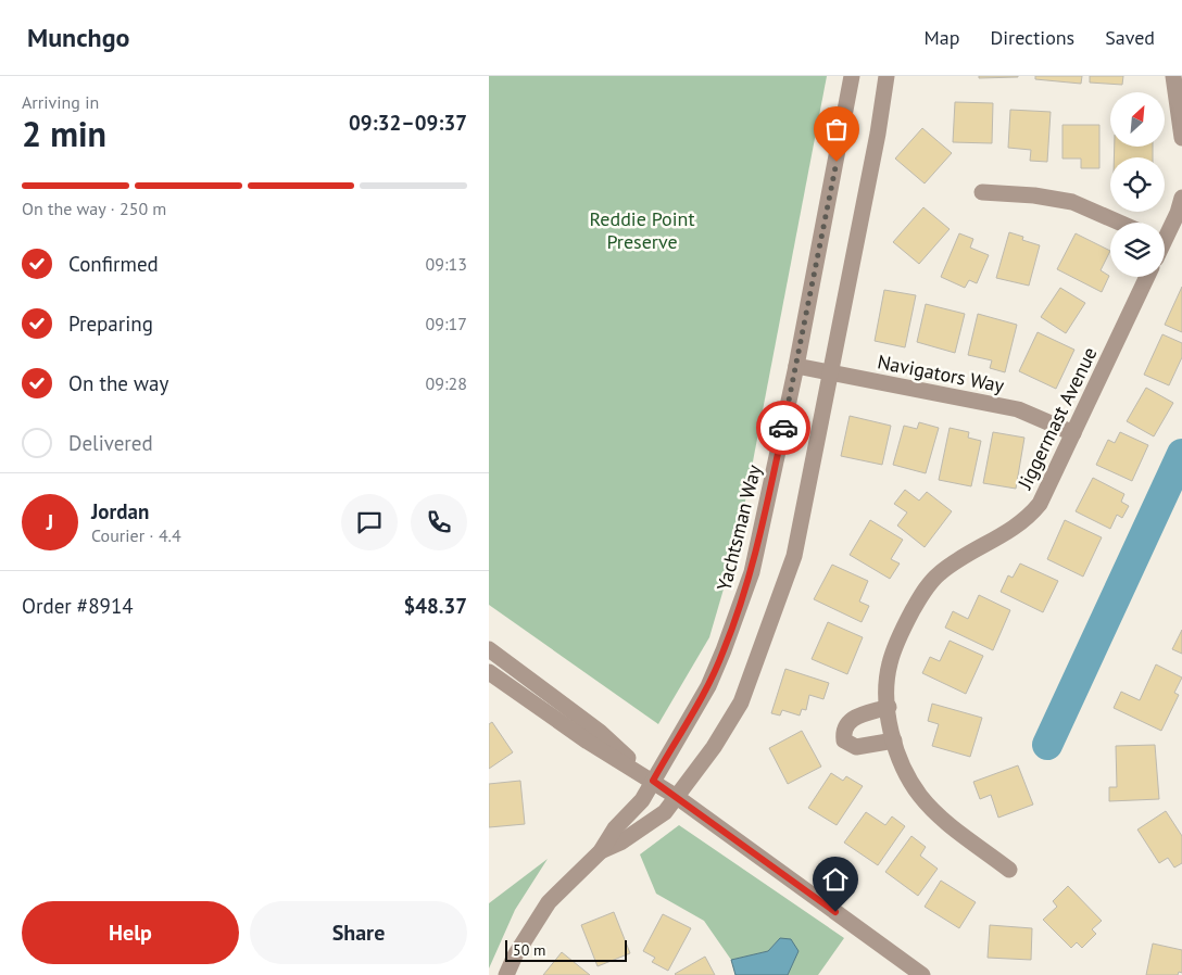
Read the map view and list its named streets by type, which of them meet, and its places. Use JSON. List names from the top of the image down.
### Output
{
  "streets": {
    "street": ["Navigators Way", "Jiggermast Avenue", "Yachtsman Way"]
  },
  "crossings": [
    ["Navigators Way", "Jiggermast Avenue"],
    ["Navigators Way", "Yachtsman Way"]
  ],
  "parks": ["Reddie Point Preserve"],
  "scale_bar": "50 m",
  "north": "top right",
  "page": {
    "header": "Munchgo",
    "nav": ["Map", "Directions", "Saved"],
    "heading": ["2 min", "Arriving in", "09:32–09:37"],
    "panel": [
      "Jordan",
      "Courier · 4.4",
      "Order #8914",
      "$48.37"
    ],
    "bar": "On the way · 250 m",
    "list": [
      ["Confirmed", "09:13"],
      ["Preparing", "09:17"],
      ["On the way", "09:28"],
      "Delivered"
    ],
    "round": "J",
    "buttons": ["Help", "Share"],
    "scale": "50 m"
  }
}
